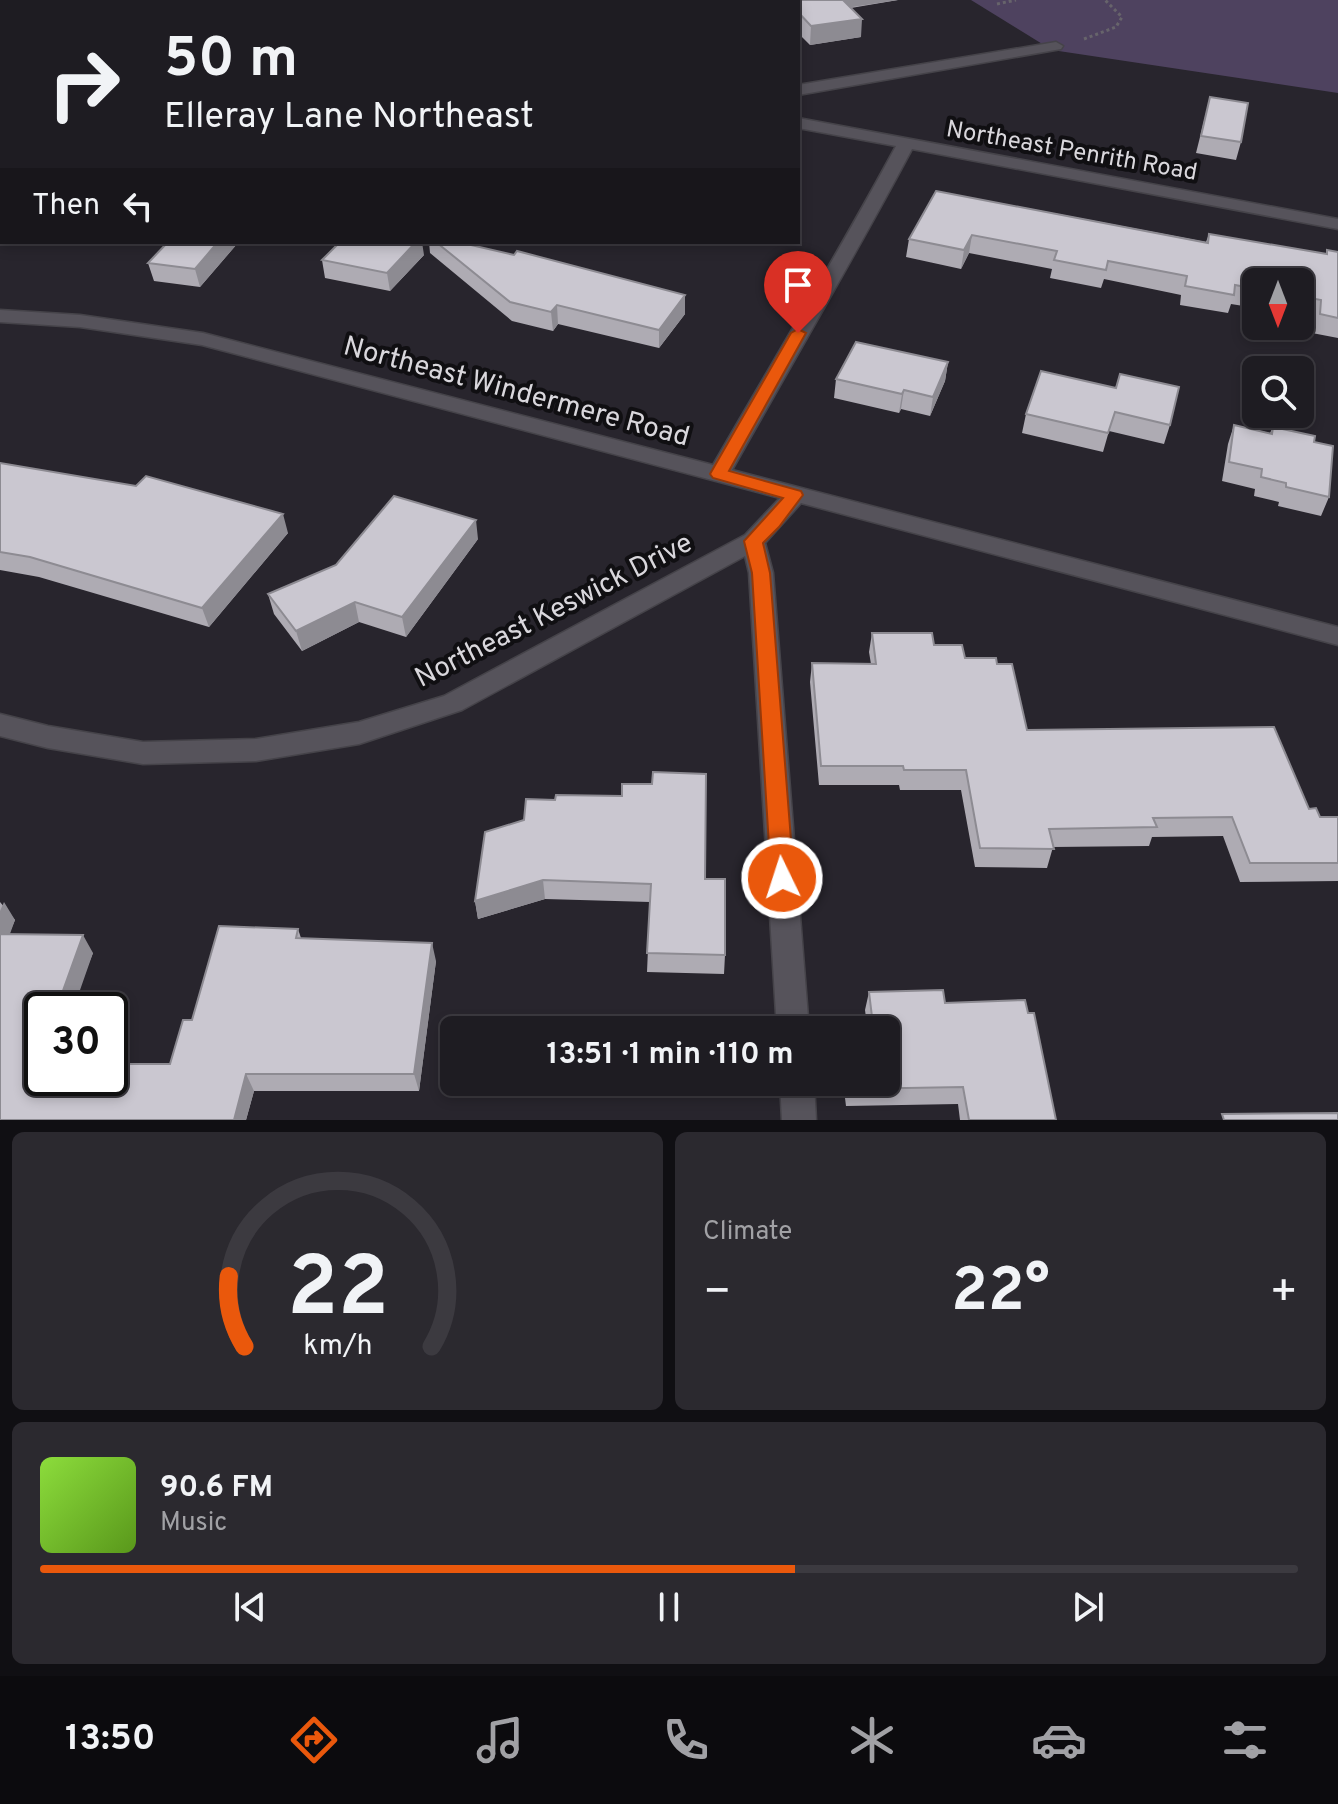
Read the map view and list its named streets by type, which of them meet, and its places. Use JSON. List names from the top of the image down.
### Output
{
  "streets": {
    "street": ["Northeast Penrith Road", "Northeast Windermere Road", "Northeast Keswick Drive"]
  },
  "crossings": [
    ["Northeast Windermere Road", "Northeast Keswick Drive"]
  ],
  "north": "bottom",
  "page": {
    "turn": ["50 m", "Elleray Lane Northeast"],
    "then": "Then",
    "limit": "30",
    "trip": "13:51 · 1 min · 110 m",
    "tile": "Climate",
    "heat": ["−", "22°", "+"],
    "song": ["90.6 FM", "Music"],
    "tabs": "13:50",
    "gauge": ["22", "km/h"]
  }
}
